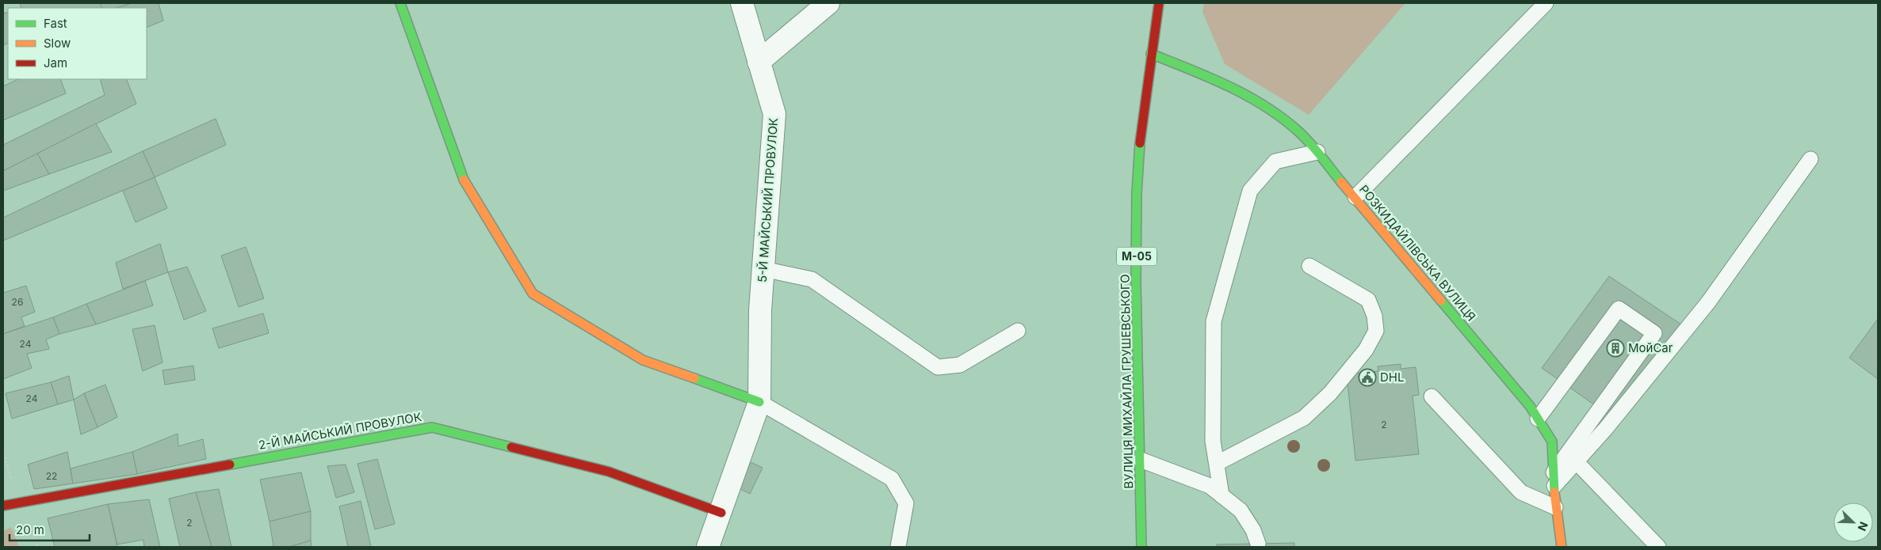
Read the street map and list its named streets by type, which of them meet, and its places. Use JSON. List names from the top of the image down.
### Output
{
  "streets": {
    "street": [
      "5-Й МАЙСЬКИЙ ПРОВУЛОК",
      "РОЗКИДАЙЛІВСЬКА ВУЛИЦЯ",
      "М-05",
      "ВУЛИЦЯ МИХАЙЛА ГРУШЕВСЬКОГО",
      "2-Й МАЙСЬКИЙ ПРОВУЛОК"
    ]
  },
  "crossings": [
    ["5-Й МАЙСЬКИЙ ПРОВУЛОК", "2-Й МАЙСЬКИЙ ПРОВУЛОК"],
    ["РОЗКИДАЙЛІВСЬКА ВУЛИЦЯ", "ВУЛИЦЯ МИХАЙЛА ГРУШЕВСЬКОГО"]
  ],
  "places": {
    "building": ["МойCar"],
    "public building": ["DHL"]
  },
  "house_numbers": [
    "26",
    "24",
    "24",
    "2",
    "22",
    "2"
  ],
  "legend": ["Fast", "Slow", "Jam"],
  "scale_bar": "20 m",
  "north": "bottom right"
}
